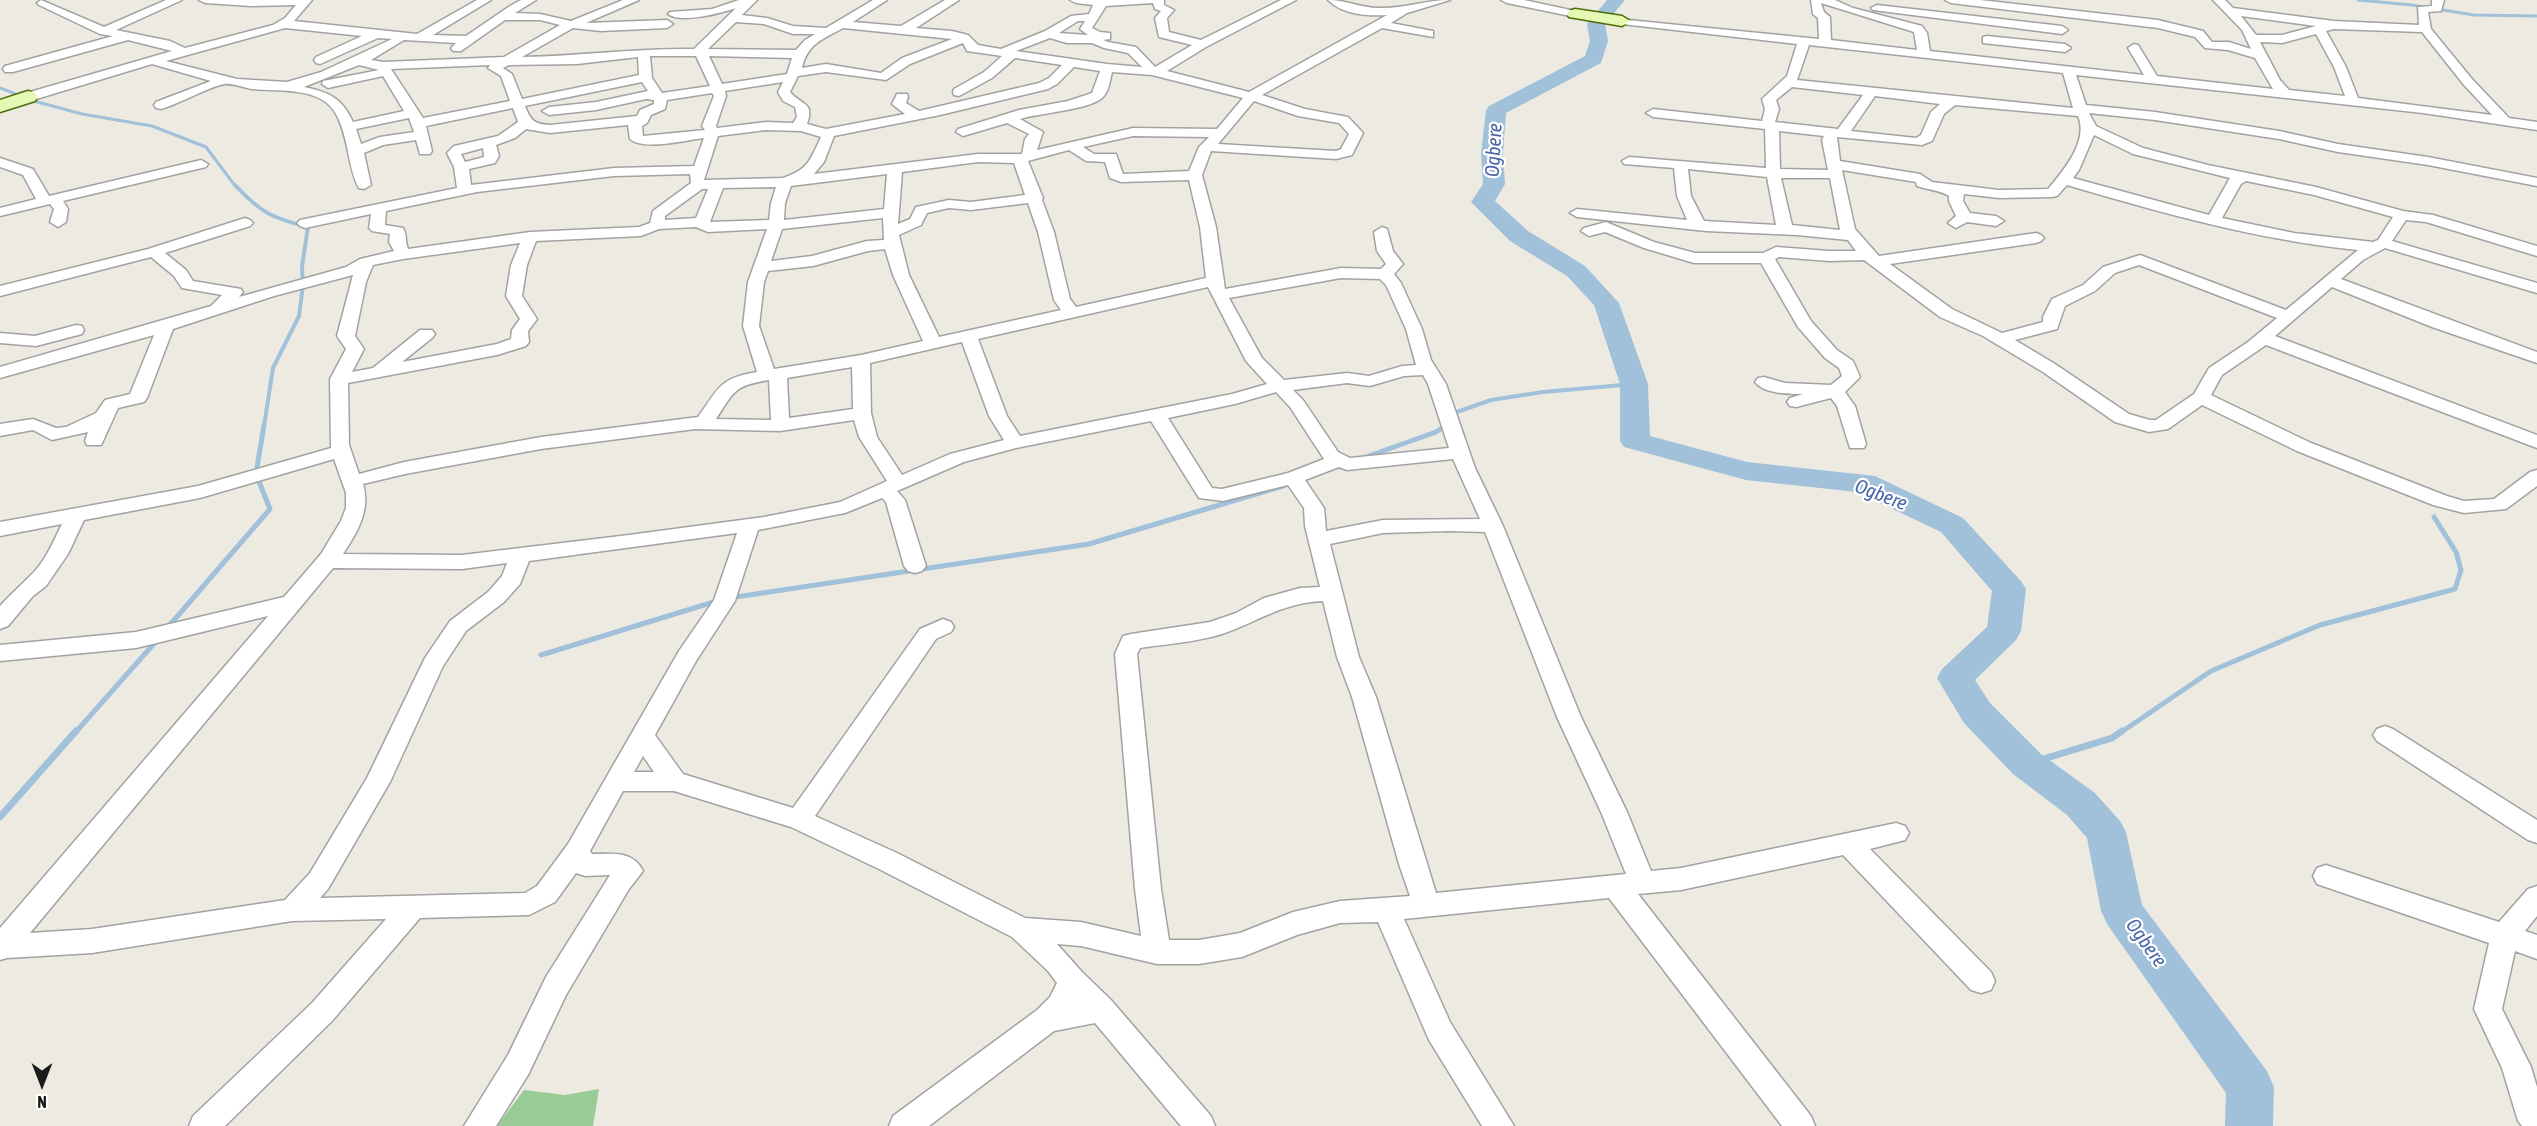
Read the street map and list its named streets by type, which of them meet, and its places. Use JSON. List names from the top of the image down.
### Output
{
  "water": ["Ogbere"],
  "north": "bottom"
}
